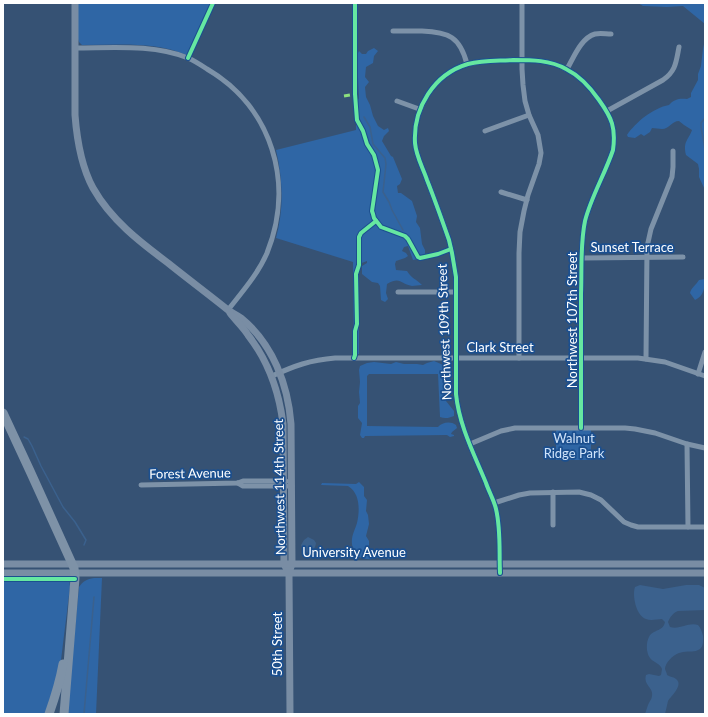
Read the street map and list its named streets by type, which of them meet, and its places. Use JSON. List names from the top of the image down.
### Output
{
  "streets": {
    "main road": ["Northwest 114th Street", "University Avenue", "50th Street"],
    "street": [
      "Sunset Terrace",
      "Northwest 107th Street",
      "Northwest 109th Street",
      "Clark Street",
      "Forest Avenue"
    ]
  },
  "crossings": [
    ["Sunset Terrace", "Northwest 107th Street"],
    ["Northwest 107th Street", "Northwest 109th Street"],
    ["Northwest 107th Street", "Clark Street"],
    ["Northwest 109th Street", "Clark Street"],
    ["Northwest 109th Street", "University Avenue"],
    ["Clark Street", "Northwest 114th Street"],
    ["Forest Avenue", "Northwest 114th Street"],
    ["Northwest 114th Street", "University Avenue"],
    ["Northwest 114th Street", "50th Street"],
    ["University Avenue", "50th Street"]
  ],
  "parks": ["Walnut Ridge Park"]
}
